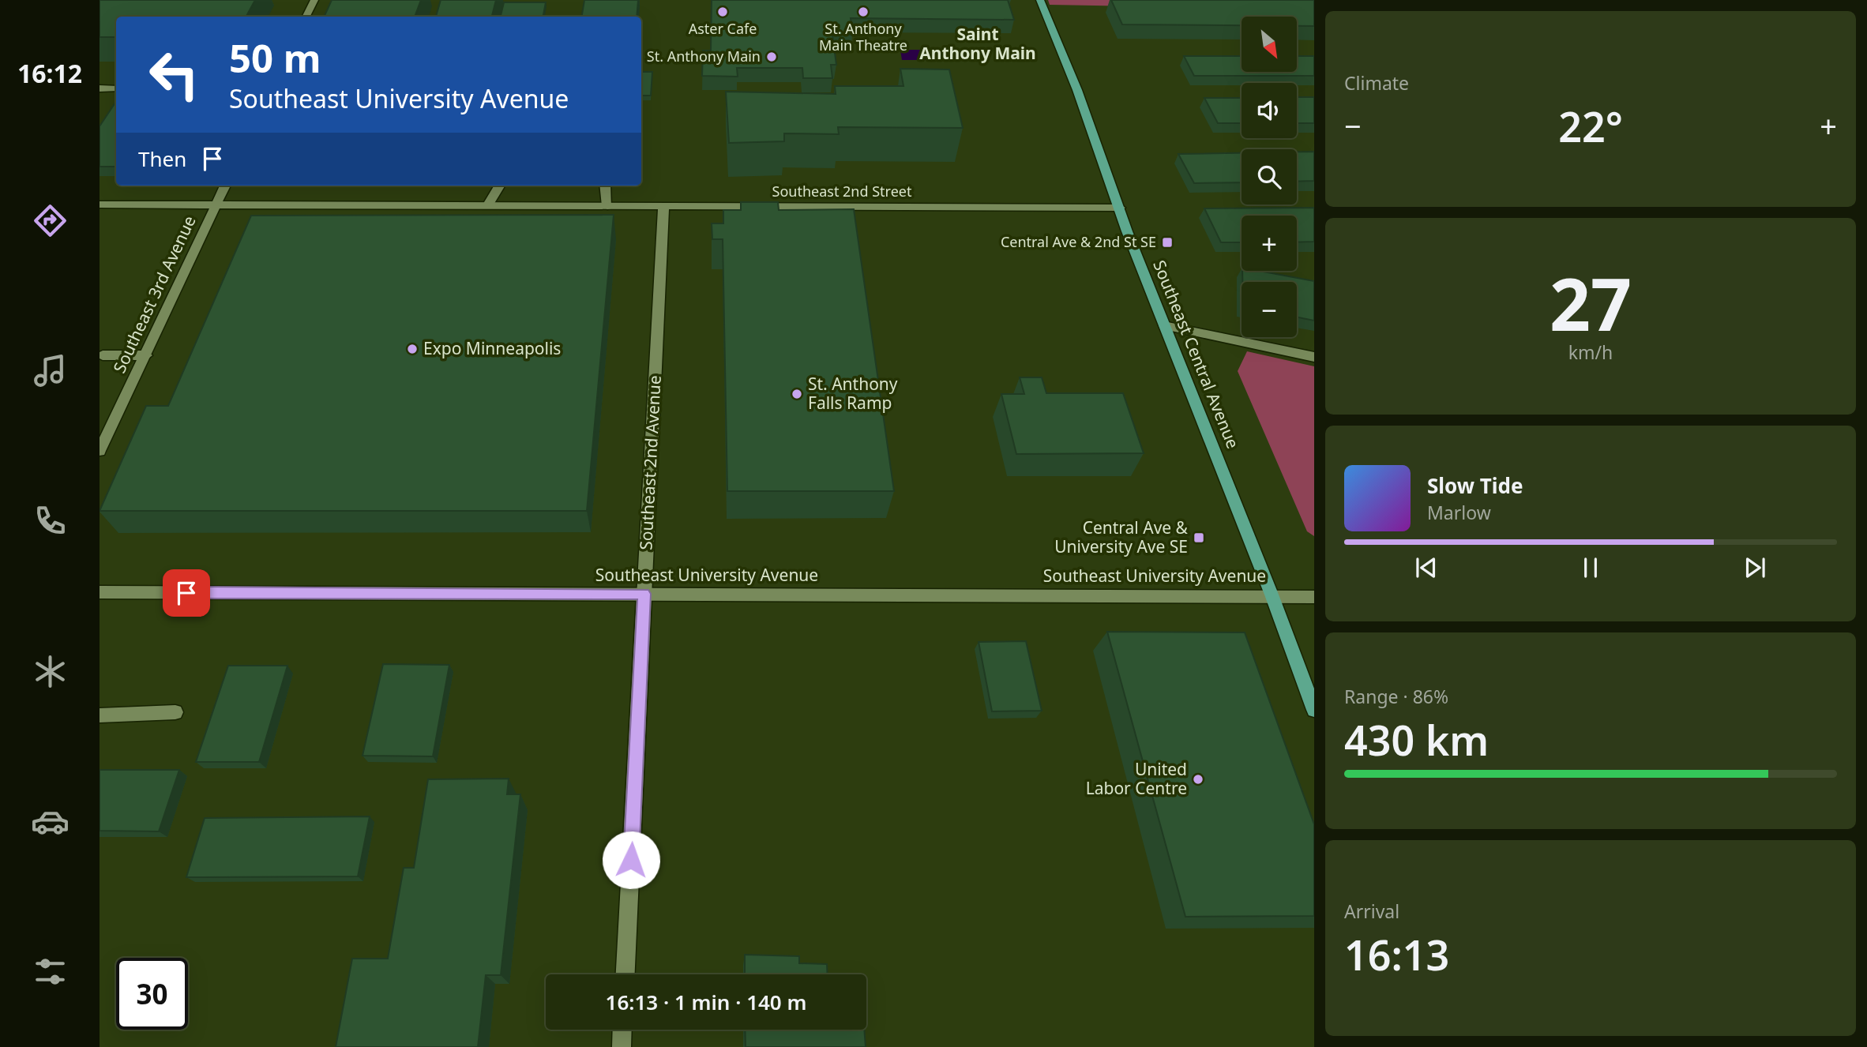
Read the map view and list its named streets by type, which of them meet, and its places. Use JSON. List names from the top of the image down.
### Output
{
  "streets": {
    "main road": ["Southeast Central Avenue"],
    "street": [
      "Southeast 2nd Street",
      "Southeast 3rd Avenue",
      "Southeast 2nd Avenue",
      "Southeast University Avenue"
    ]
  },
  "crossings": [
    ["Southeast 2nd Street", "Southeast 3rd Avenue"],
    ["Southeast 2nd Street", "Southeast Central Avenue"],
    ["Southeast 2nd Street", "Southeast 2nd Avenue"],
    ["Southeast Central Avenue", "Southeast University Avenue"],
    ["Southeast 2nd Avenue", "Southeast University Avenue"]
  ],
  "districts": ["Saint Anthony Main"],
  "places": {
    "other": [
      "Aster Cafe",
      "St. Anthony Main Theatre",
      "St. Anthony Main",
      "Expo Minneapolis",
      "St. Anthony Falls Ramp",
      "United Labor Centre"
    ],
    "transit": ["Central Ave & 2nd St SE", "Central Ave & University Ave SE"]
  },
  "north": "bottom right",
  "page": {
    "tabs": "16:12",
    "tile": [
      "Climate",
      ["27", "km/h"],
      ["Range · 86%", "430 km"],
      ["Arrival", "16:13"]
    ],
    "map_buttons": ["+", "−"],
    "turn": ["50 m", "Southeast University Avenue"],
    "heat": ["−", "22°", "+"],
    "then": "Then",
    "song": ["Slow Tide", "Marlow"],
    "limit": "30",
    "trip": "16:13 · 1 min · 140 m"
  }
}
